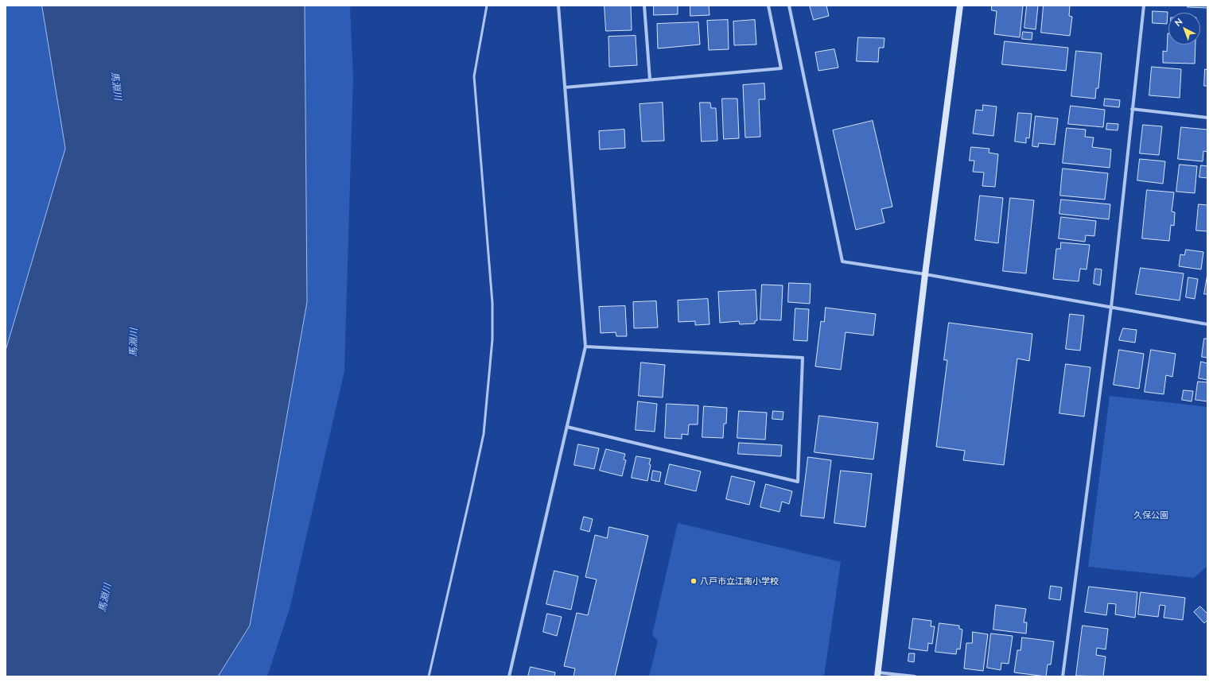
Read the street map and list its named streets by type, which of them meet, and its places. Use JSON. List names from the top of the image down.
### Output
{
  "water": ["馬淵川"],
  "parks": ["久保公園"],
  "places": ["八戸市立江南小学校"],
  "north": "top left"
}
